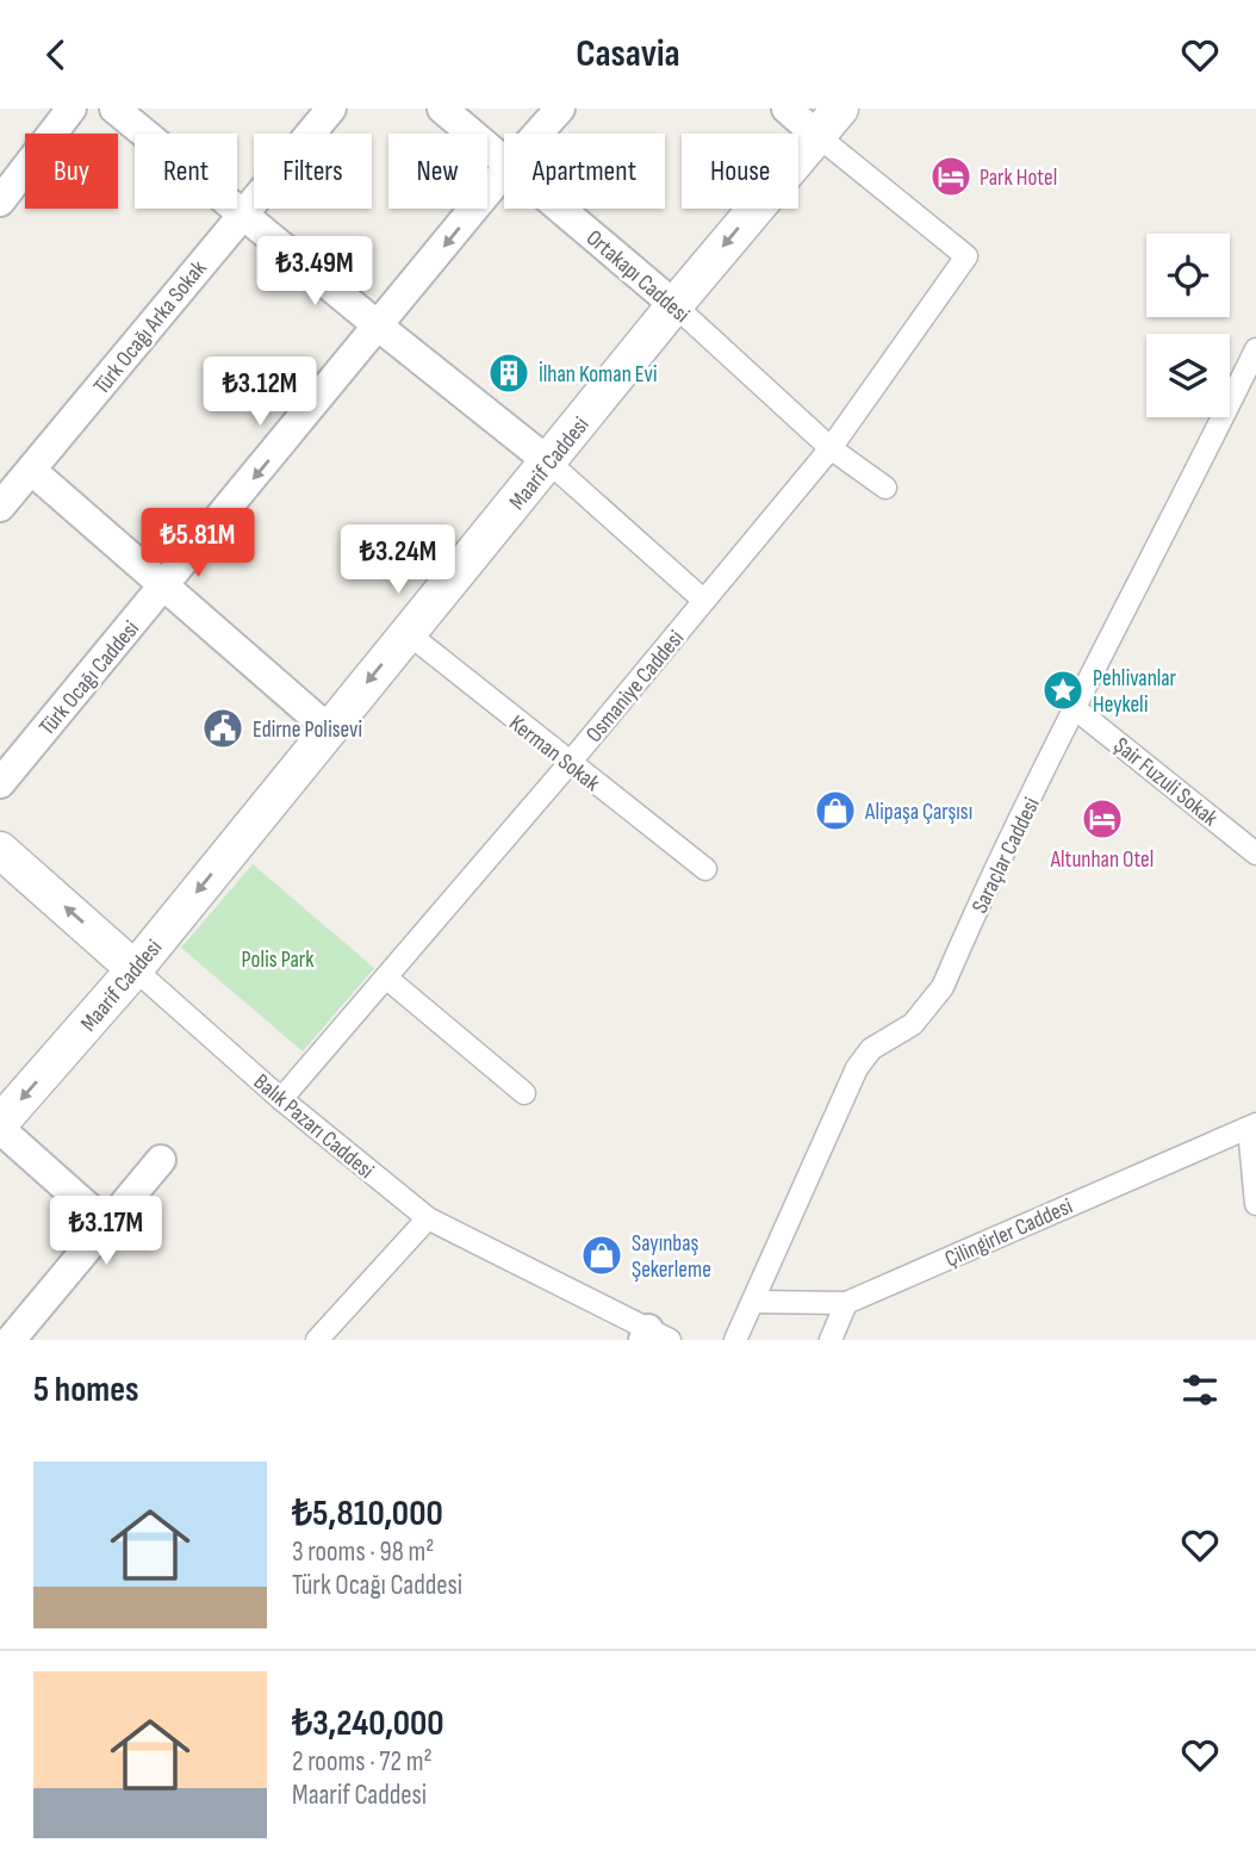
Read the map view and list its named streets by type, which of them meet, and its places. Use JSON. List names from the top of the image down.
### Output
{
  "streets": {
    "street": [
      "Ortakapı Caddesi",
      "Türk Ocağı Arka Sokak",
      "Maarif Caddesi",
      "Türk Ocağı Caddesi",
      "Osmaniye Caddesi",
      "Kerman Sokak",
      "Şair Fuzuli Sokak",
      "Saraçlar Caddesi",
      "Balık Pazarı Caddesi",
      "Çilingirler Caddesi"
    ]
  },
  "crossings": [
    ["Ortakapı Caddesi", "Maarif Caddesi"],
    ["Ortakapı Caddesi", "Osmaniye Caddesi"],
    ["Maarif Caddesi", "Osmaniye Caddesi"],
    ["Maarif Caddesi", "Kerman Sokak"],
    ["Maarif Caddesi", "Balık Pazarı Caddesi"],
    ["Osmaniye Caddesi", "Kerman Sokak"],
    ["Osmaniye Caddesi", "Balık Pazarı Caddesi"],
    ["Şair Fuzuli Sokak", "Saraçlar Caddesi"],
    ["Saraçlar Caddesi", "Çilingirler Caddesi"]
  ],
  "one_way": ["Maarif Caddesi", "Türk Ocağı Caddesi"],
  "parks": ["Polis Park"],
  "places": {
    "hotel": ["Park Hotel", "Altunhan Otel"],
    "building": ["İlhan Koman Evi"],
    "place": ["Pehlivanlar Heykeli"],
    "public building": ["Edirne Polisevi"],
    "shop": ["Alipaşa Çarşısı", "Sayınbaş Şekerleme"]
  },
  "page": {
    "header": "Casavia",
    "chip": [
      "Buy",
      "Rent",
      "Filters",
      "New",
      "Apartment",
      "House"
    ],
    "price": [
      "₺3.49M",
      "₺3.12M",
      "₺5.81M",
      "₺3.24M",
      "₺3.17M"
    ],
    "heading": "5 homes",
    "list": [
      {
        "name": "₺5,810,000",
        "note": "3 rooms · 98 m² · Türk Ocağı Caddesi"
      },
      {
        "name": "₺3,240,000",
        "note": "2 rooms · 72 m² · Maarif Caddesi"
      }
    ]
  }
}
